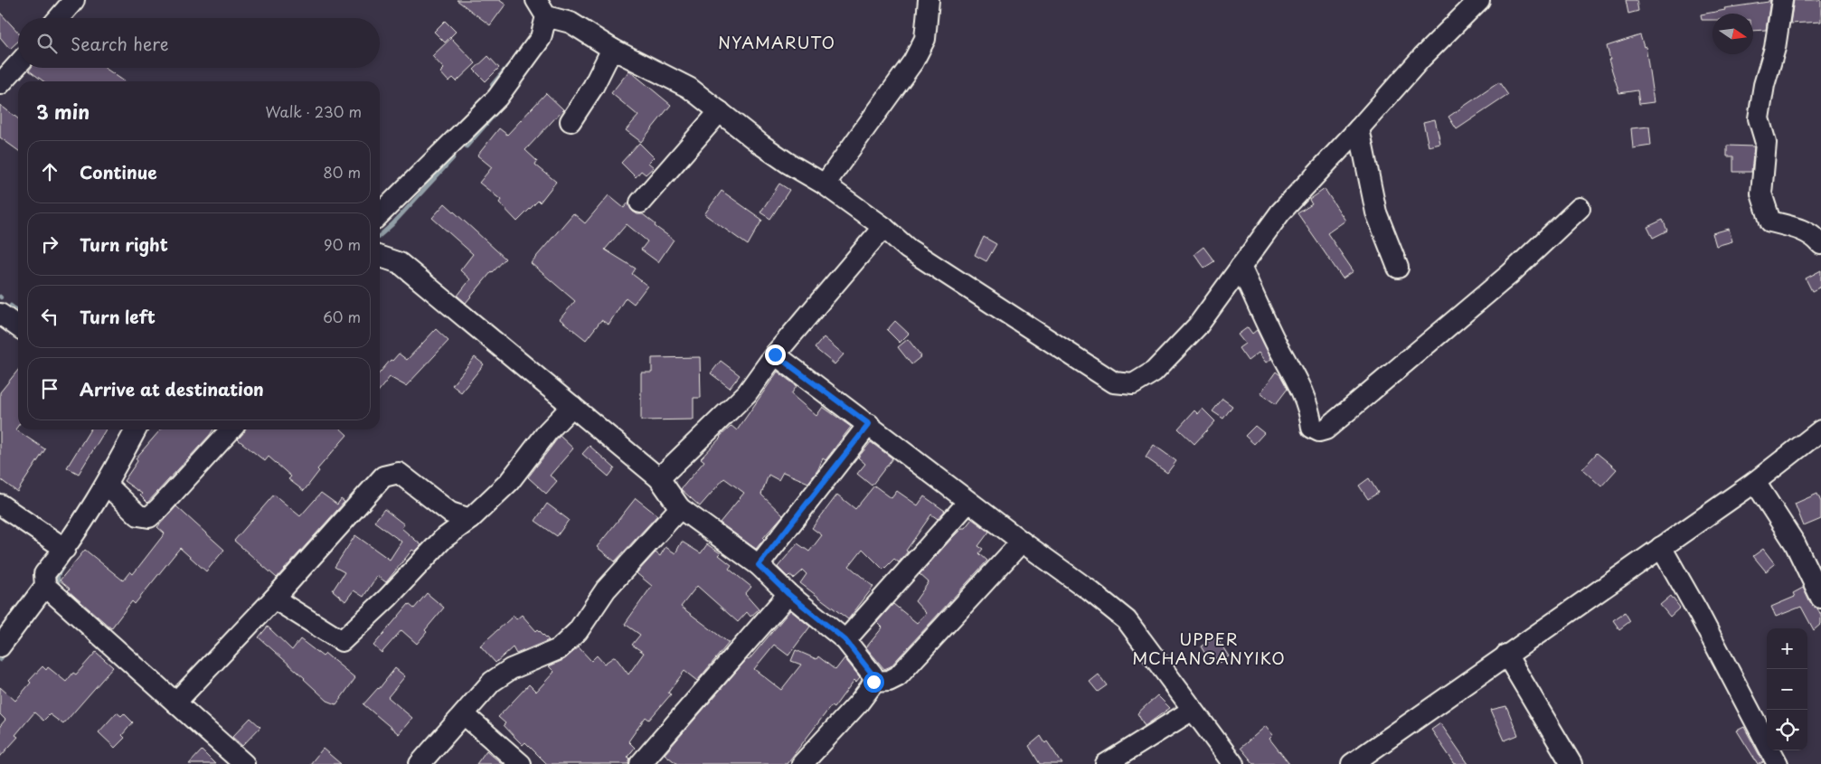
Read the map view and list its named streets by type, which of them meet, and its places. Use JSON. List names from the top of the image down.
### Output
{
  "districts": ["NYAMARUTO", "UPPER MCHANGANYIKO"],
  "north": "right",
  "page": {
    "search": "Search here",
    "heading": ["3 min", "Walk · 230 m"],
    "list": [
      ["Continue", "80 m"],
      ["Turn right", "90 m"],
      ["Turn left", "60 m"],
      "Arrive at destination"
    ],
    "map_buttons": ["+", "−"]
  }
}
